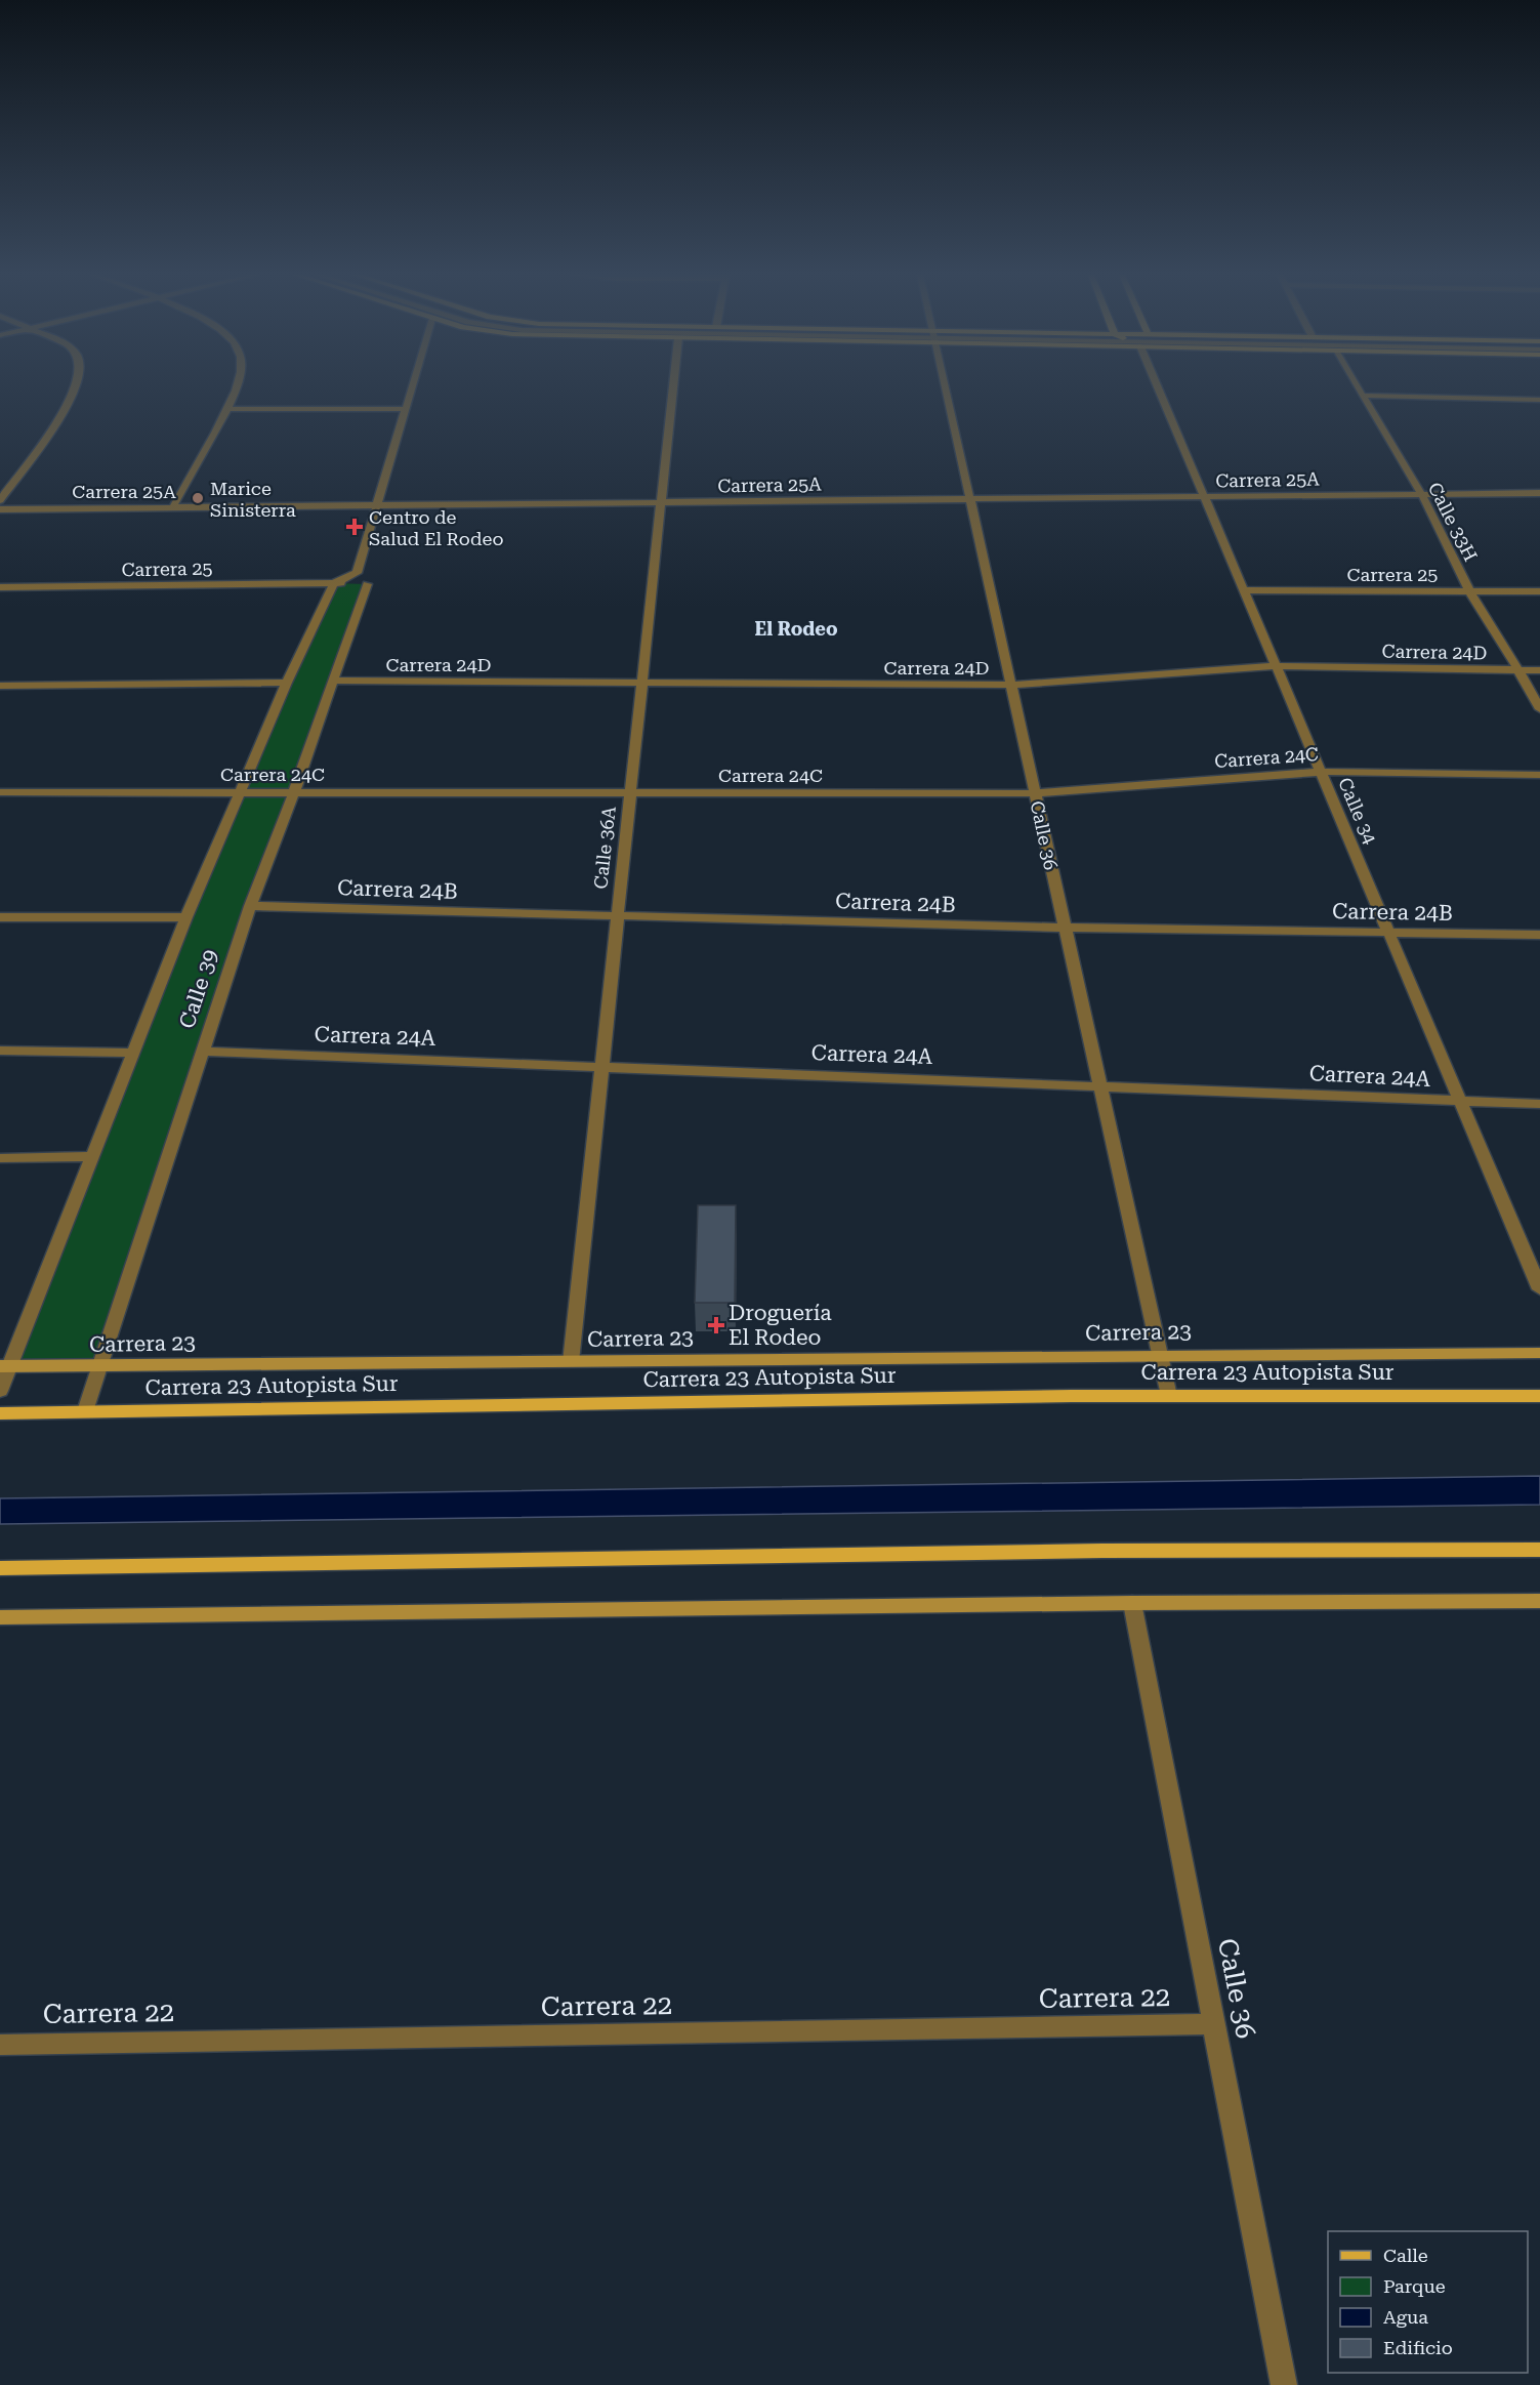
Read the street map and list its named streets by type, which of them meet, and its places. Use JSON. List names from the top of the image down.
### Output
{
  "streets": {
    "main road": ["Carrera 23 Autopista Sur"],
    "street": [
      "Carrera 25A",
      "Calle 33H",
      "Carrera 25",
      "Carrera 24D",
      "Carrera 24C",
      "Calle 34",
      "Calle 36",
      "Calle 36A",
      "Carrera 24B",
      "Calle 39",
      "Carrera 24A",
      "Carrera 23",
      "Carrera 22"
    ]
  },
  "crossings": [
    ["Carrera 25A", "Calle 33H"],
    ["Carrera 25A", "Calle 34"],
    ["Carrera 25A", "Calle 36"],
    ["Carrera 25A", "Calle 36A"],
    ["Calle 33H", "Carrera 25"],
    ["Calle 33H", "Carrera 24D"],
    ["Carrera 25", "Calle 34"],
    ["Carrera 25", "Calle 39"],
    ["Carrera 24D", "Calle 34"],
    ["Carrera 24D", "Calle 36"],
    ["Carrera 24D", "Calle 36A"],
    ["Carrera 24D", "Calle 39"],
    ["Carrera 24C", "Calle 34"],
    ["Carrera 24C", "Calle 36"],
    ["Carrera 24C", "Calle 36A"],
    ["Carrera 24C", "Calle 39"],
    ["Calle 34", "Carrera 24B"],
    ["Calle 34", "Carrera 24A"],
    ["Calle 36", "Carrera 24B"],
    ["Calle 36", "Carrera 24A"],
    ["Calle 36", "Carrera 23"],
    ["Calle 36", "Carrera 23 Autopista Sur"],
    ["Calle 36", "Carrera 22"],
    ["Calle 36A", "Carrera 24B"],
    ["Calle 36A", "Carrera 24A"],
    ["Calle 36A", "Carrera 23"],
    ["Carrera 24B", "Calle 39"],
    ["Calle 39", "Carrera 24A"],
    ["Calle 39", "Carrera 23"],
    ["Calle 39", "Carrera 23 Autopista Sur"]
  ],
  "districts": ["El Rodeo"],
  "places": {
    "other": ["Marice Sinisterra"],
    "health": ["Centro de Salud El Rodeo", "Droguería El Rodeo"]
  },
  "legend": [
    "Calle",
    "Parque",
    "Agua",
    "Edificio"
  ]
}
